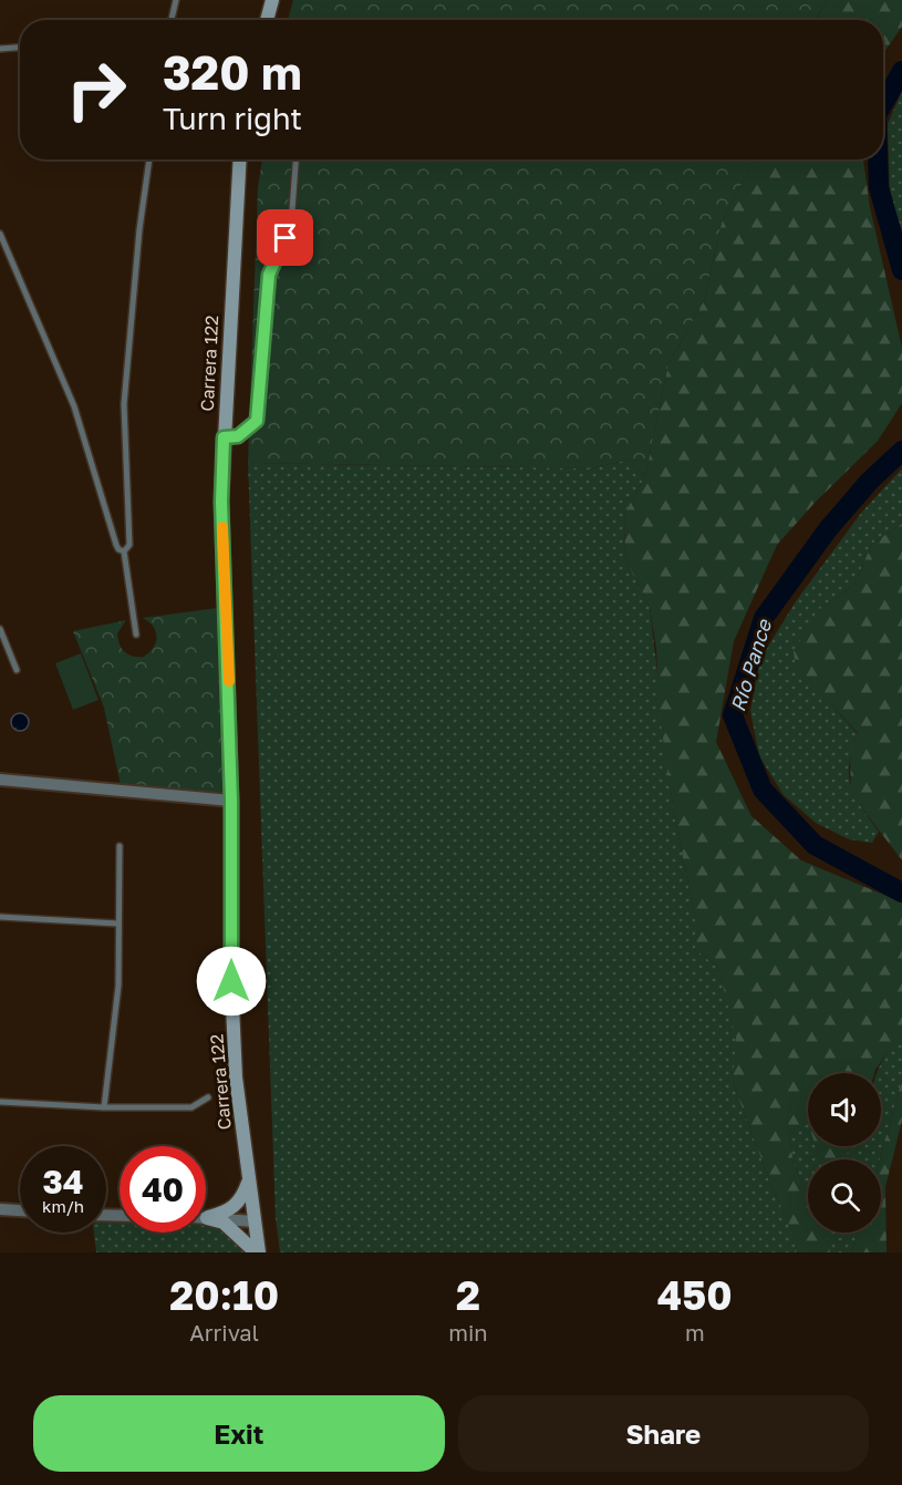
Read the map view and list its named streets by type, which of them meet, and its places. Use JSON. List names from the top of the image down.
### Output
{
  "streets": {
    "street": ["Carrera 122"]
  },
  "water": ["Río Pance"],
  "page": {
    "turn": ["320 m", "Turn right"],
    "speed": "34 km/h",
    "limit": "40",
    "eta": [
      "20:10",
      "Arrival",
      "2",
      "min",
      "450",
      "m"
    ],
    "buttons": ["Exit", "Share"]
  }
}
